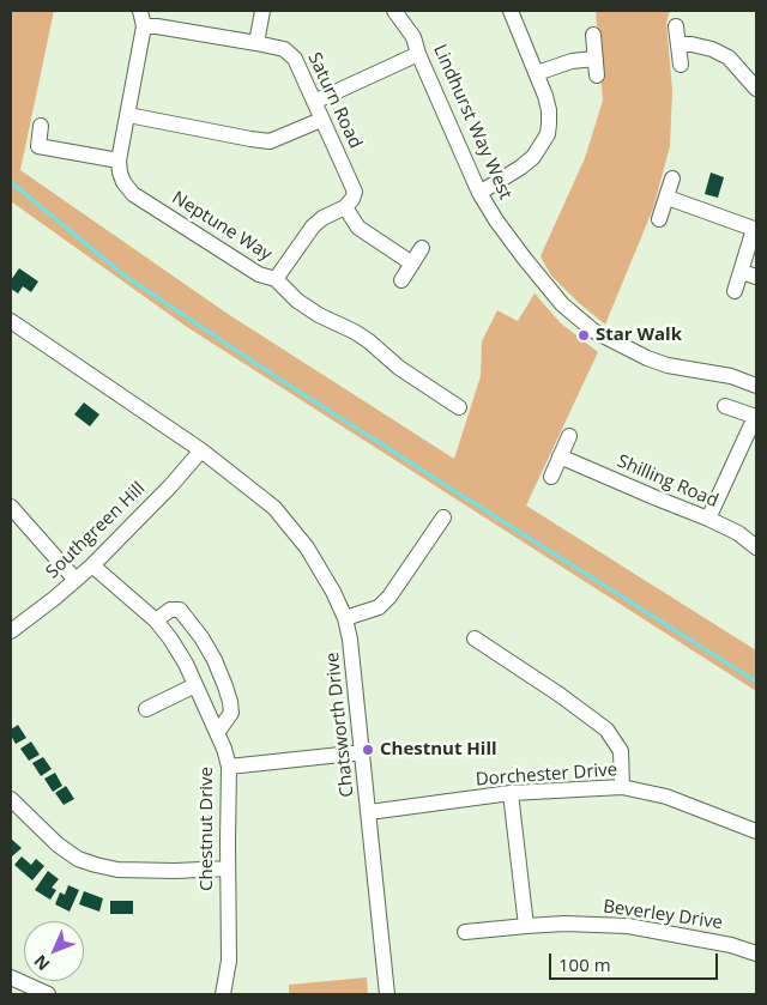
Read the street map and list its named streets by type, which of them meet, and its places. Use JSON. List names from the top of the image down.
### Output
{
  "streets": {
    "street": [
      "Saturn Road",
      "Lindhurst Way West",
      "Neptune Way",
      "Shilling Road",
      "Southgreen Hill",
      "Chatsworth Drive",
      "Dorchester Drive",
      "Chestnut Drive",
      "Beverley Drive"
    ]
  },
  "crossings": [
    ["Southgreen Hill", "Chatsworth Drive"],
    ["Southgreen Hill", "Chestnut Drive"],
    ["Chatsworth Drive", "Dorchester Drive"]
  ],
  "places": ["Star Walk", "Chestnut Hill"],
  "scale_bar": "100 m",
  "north": "bottom left"
}
